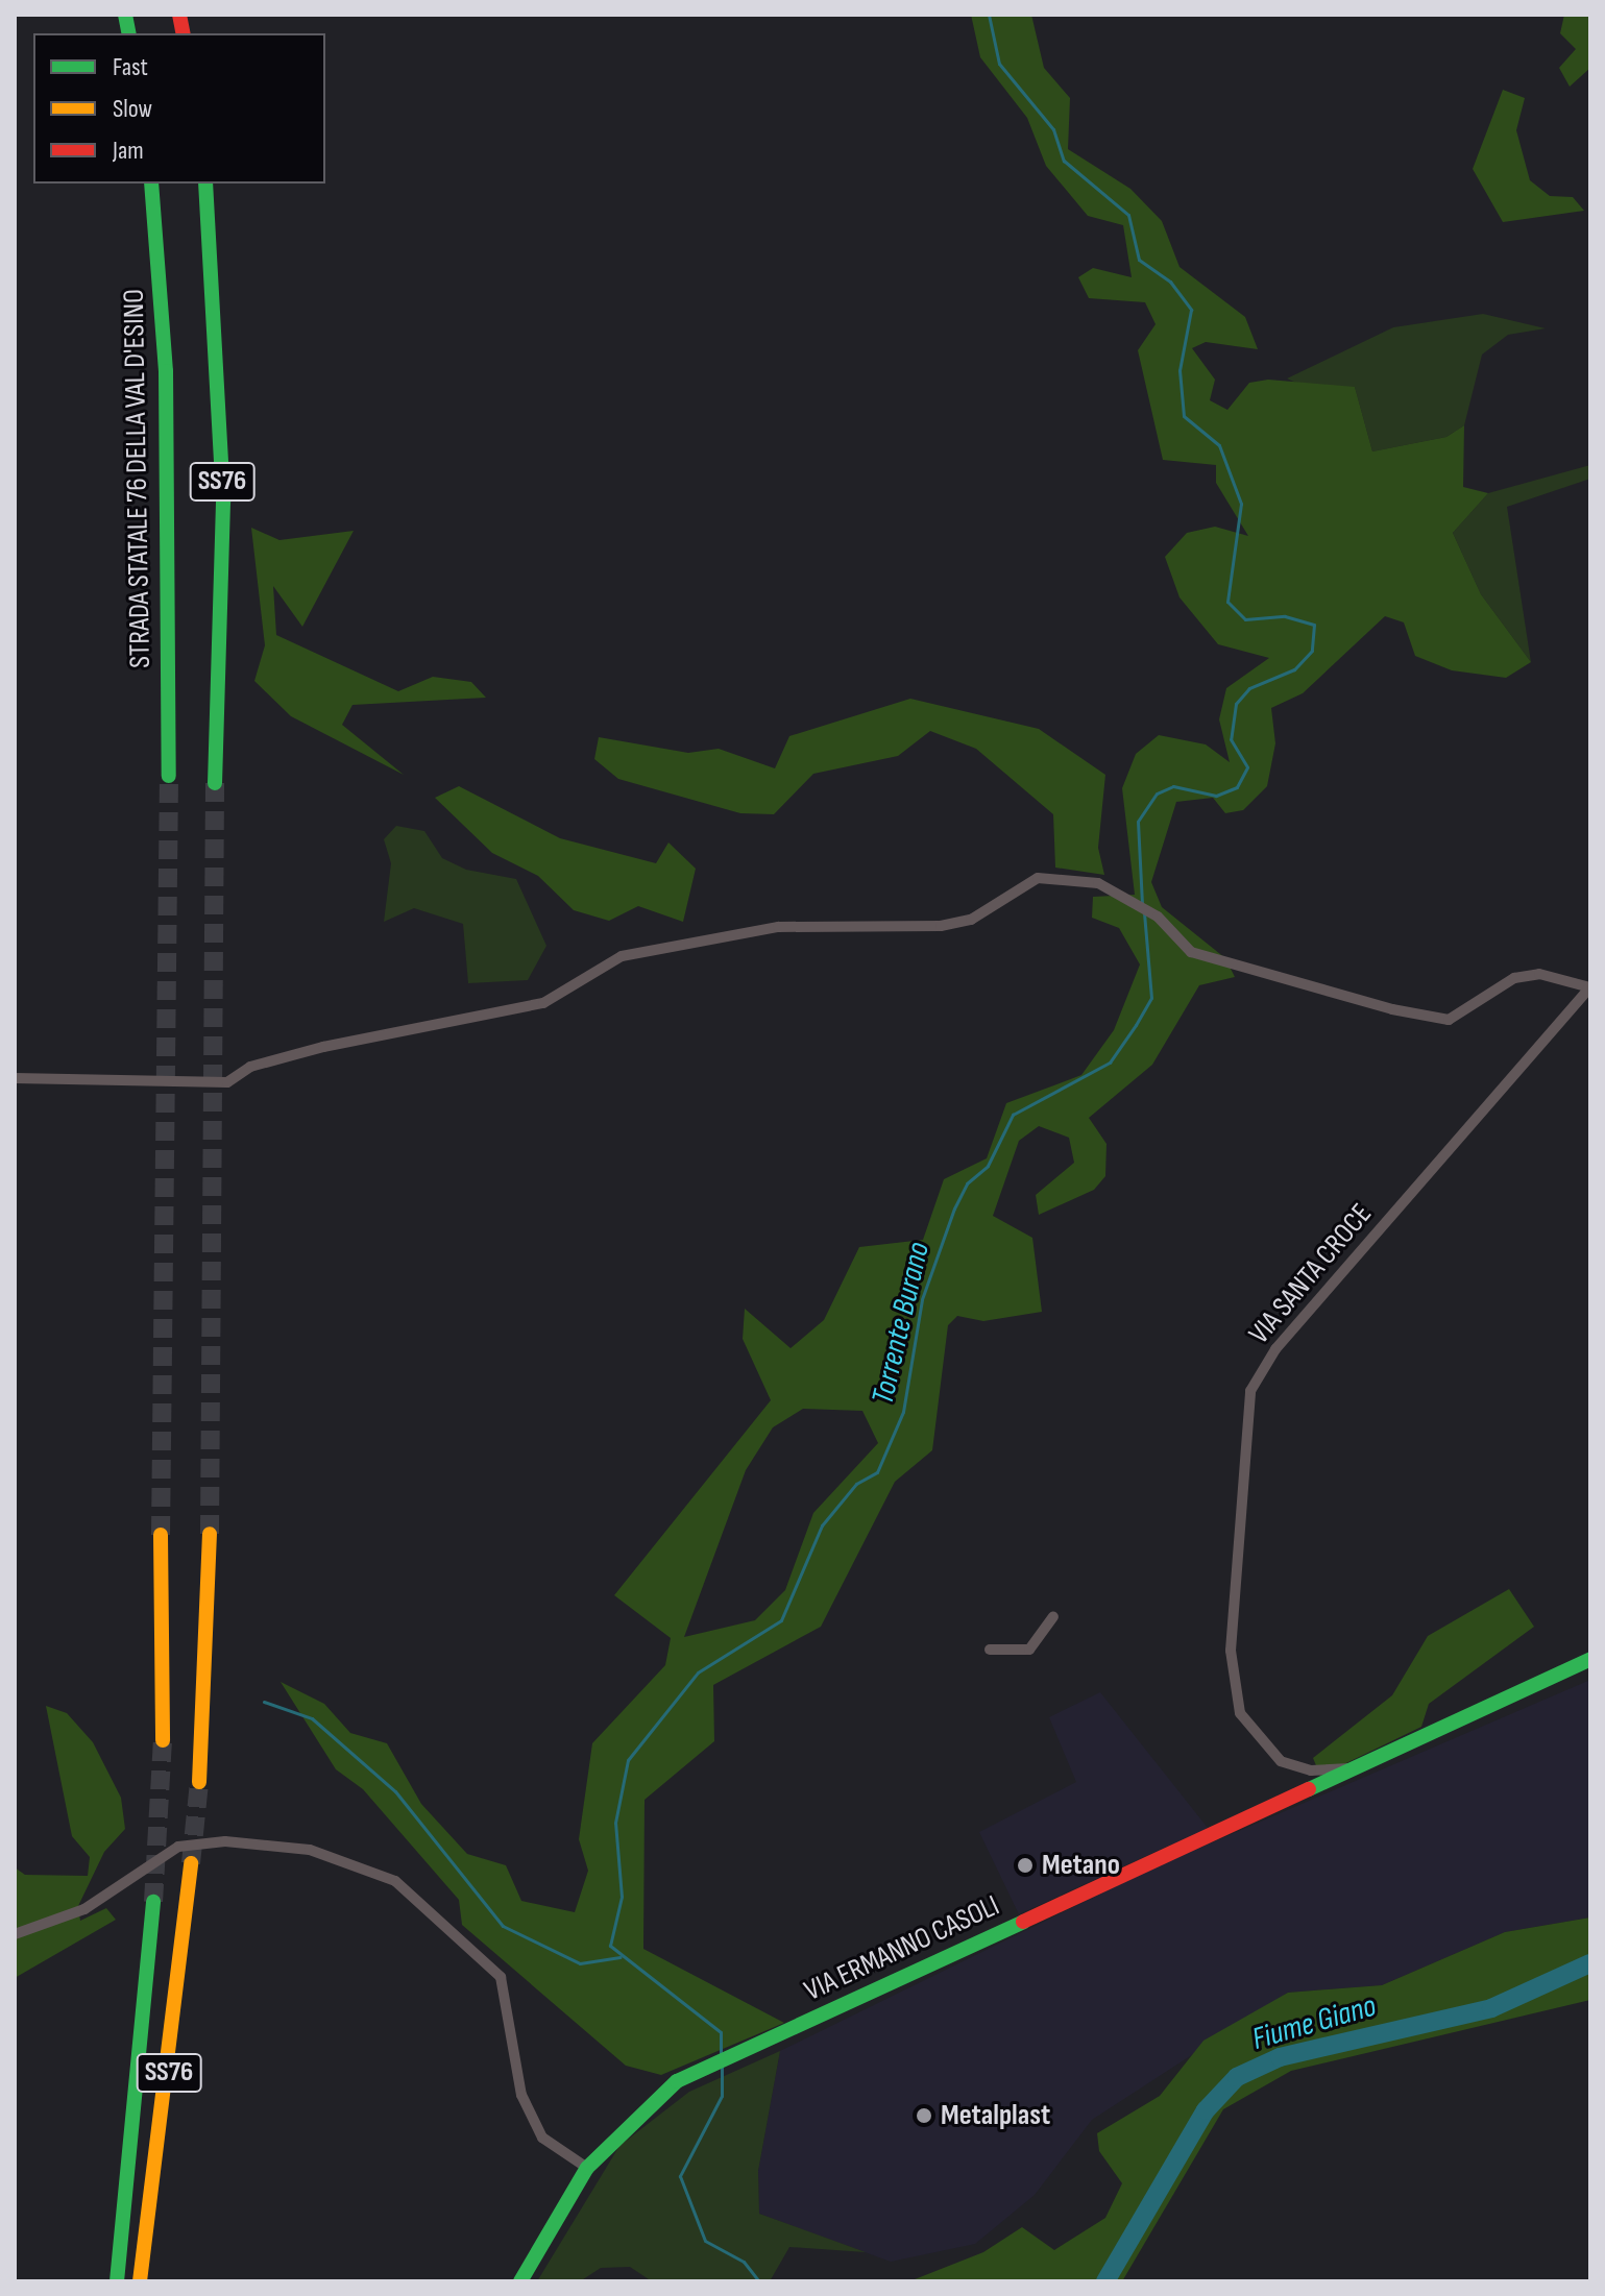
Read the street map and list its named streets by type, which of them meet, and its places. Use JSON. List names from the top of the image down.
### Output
{
  "streets": {
    "main road": ["STRADA STATALE 76 DELLA VAL D'ESINO", "SS76", "VIA ERMANNO CASOLI"],
    "street": ["VIA SANTA CROCE"]
  },
  "crossings": [
    ["VIA SANTA CROCE", "VIA ERMANNO CASOLI"]
  ],
  "water": ["Torrente Burano", "Fiume Giano"],
  "places": ["Metano", "Metalplast"],
  "legend": ["Fast", "Slow", "Jam"]
}
